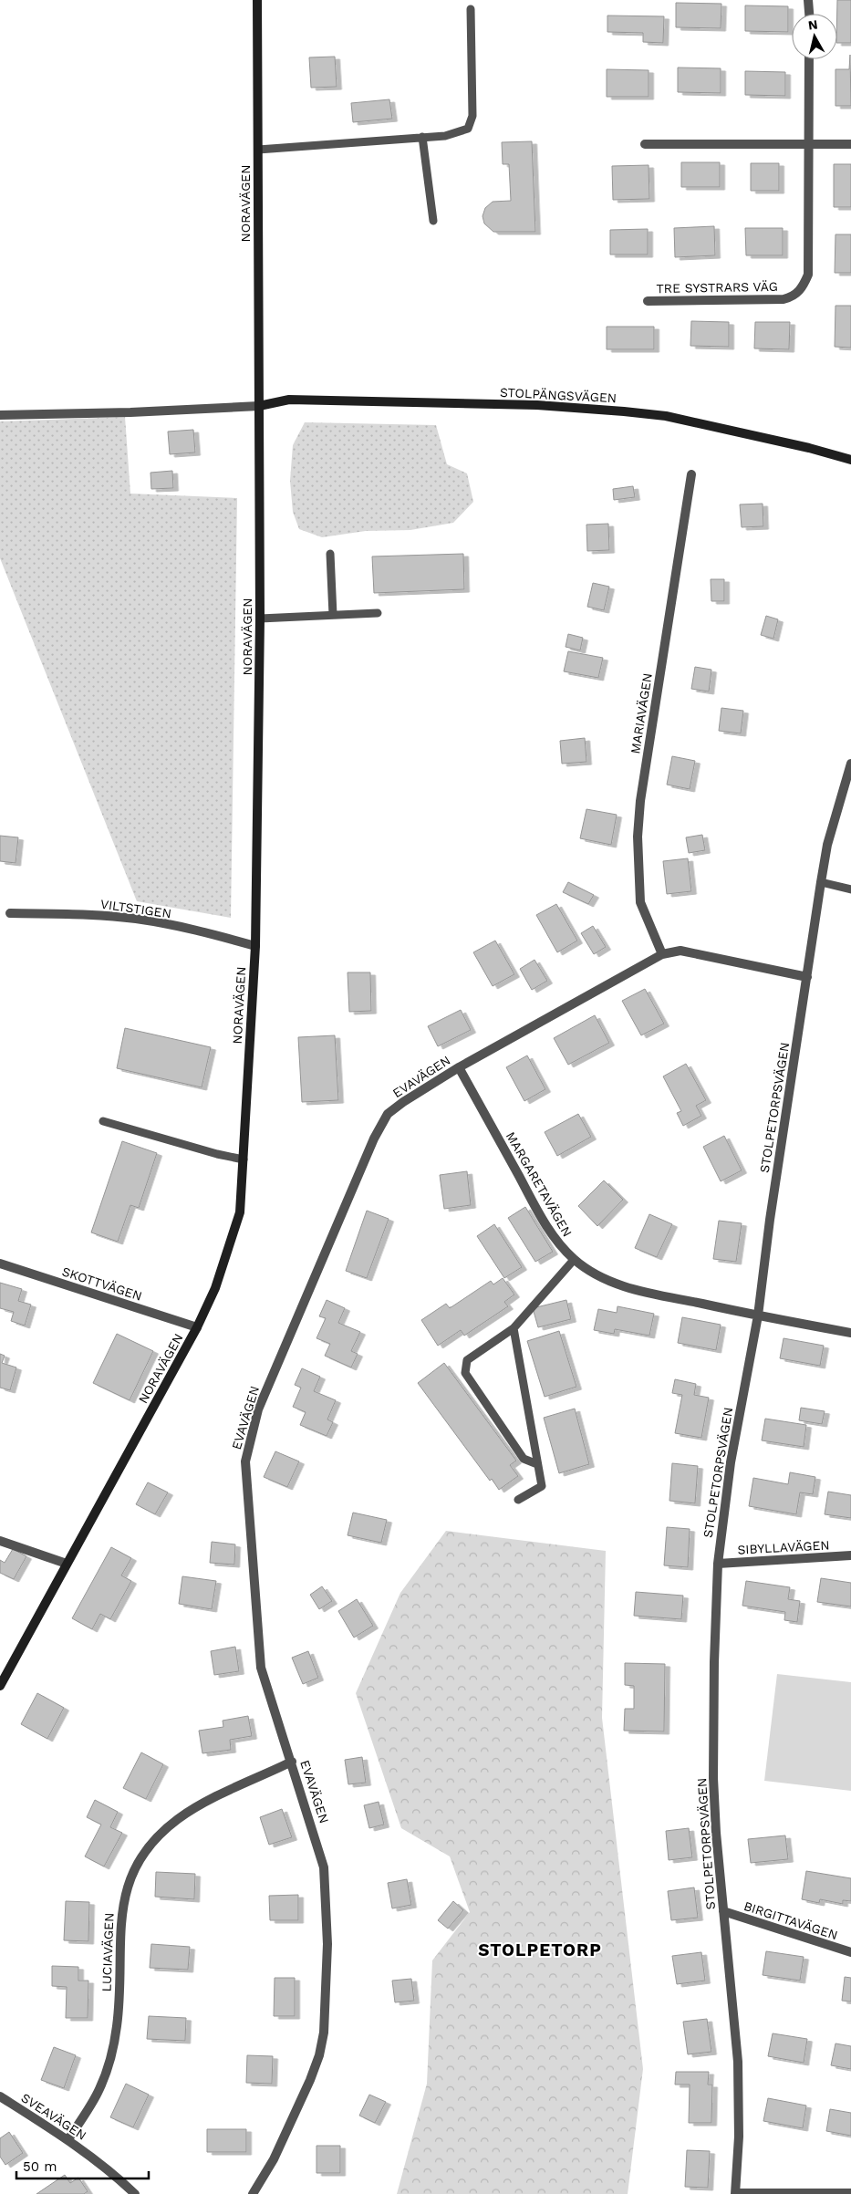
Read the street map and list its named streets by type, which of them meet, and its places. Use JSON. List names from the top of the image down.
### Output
{
  "streets": {
    "street": [
      "NORAVÄGEN",
      "TRE SYSTRARS VÄG",
      "STOLPÄNGSVÄGEN",
      "MARIAVÄGEN",
      "VILTSTIGEN",
      "EVAVÄGEN",
      "STOLPETORPSVÄGEN",
      "MARGARETAVÄGEN",
      "SKOTTVÄGEN",
      "SIBYLLAVÄGEN",
      "BIRGITTAVÄGEN",
      "LUCIAVÄGEN",
      "SVEAVÄGEN"
    ]
  },
  "crossings": [
    ["NORAVÄGEN", "STOLPÄNGSVÄGEN"],
    ["NORAVÄGEN", "VILTSTIGEN"],
    ["NORAVÄGEN", "SKOTTVÄGEN"],
    ["MARIAVÄGEN", "EVAVÄGEN"],
    ["EVAVÄGEN", "STOLPETORPSVÄGEN"],
    ["EVAVÄGEN", "MARGARETAVÄGEN"],
    ["EVAVÄGEN", "LUCIAVÄGEN"],
    ["STOLPETORPSVÄGEN", "MARGARETAVÄGEN"],
    ["STOLPETORPSVÄGEN", "SIBYLLAVÄGEN"],
    ["STOLPETORPSVÄGEN", "BIRGITTAVÄGEN"],
    ["LUCIAVÄGEN", "SVEAVÄGEN"]
  ],
  "districts": ["STOLPETORP"],
  "scale_bar": "50 m",
  "north": "top"
}
